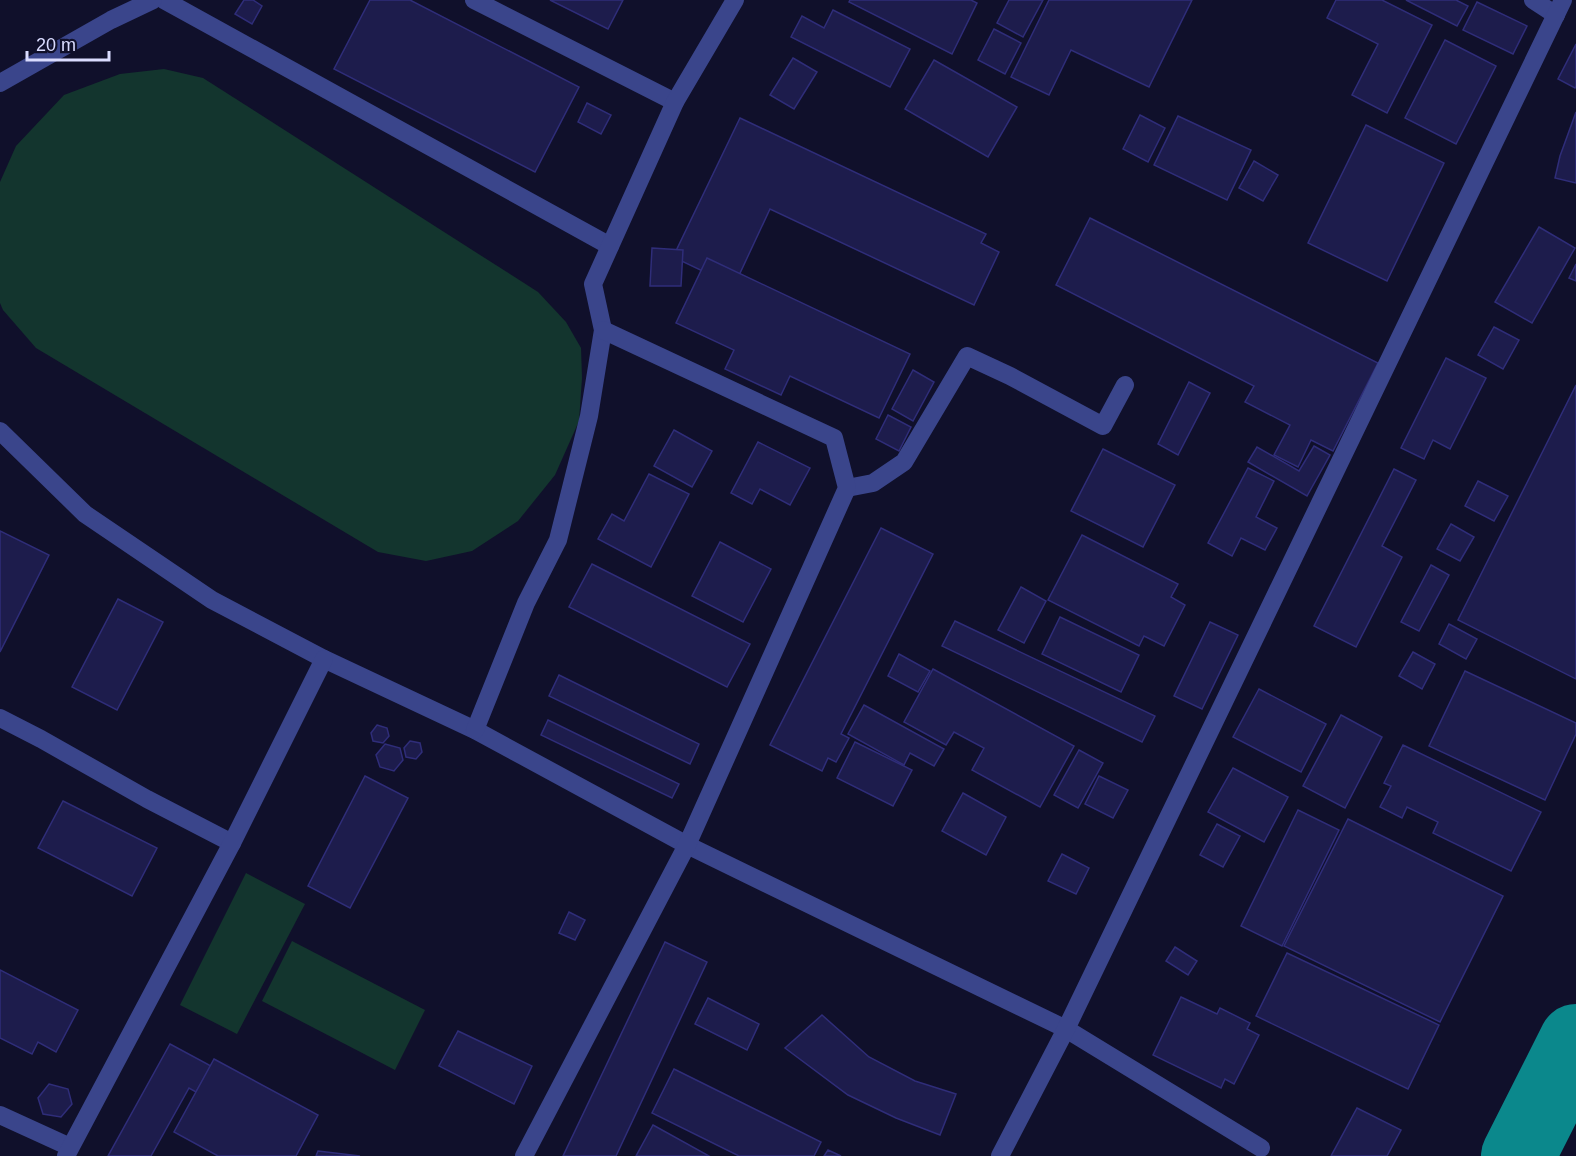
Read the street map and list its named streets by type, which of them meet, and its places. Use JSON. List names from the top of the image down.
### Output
{
  "scale_bar": "20 m"
}
